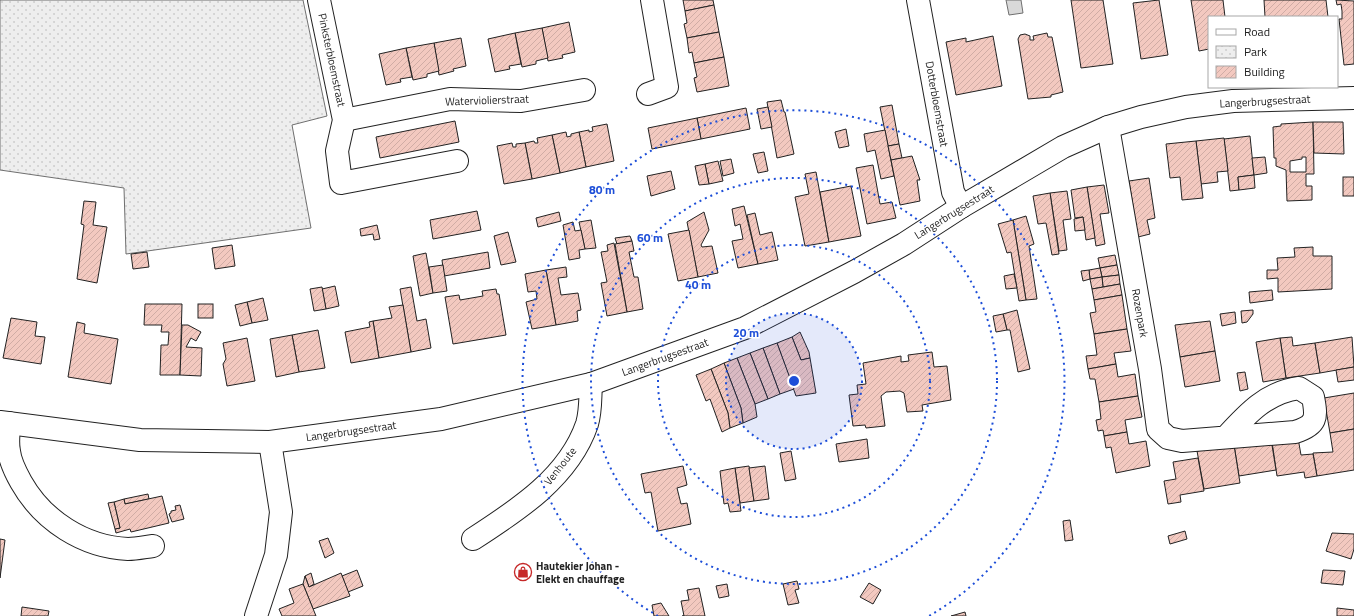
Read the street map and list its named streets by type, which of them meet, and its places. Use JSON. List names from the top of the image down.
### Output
{
  "streets": {
    "street": [
      "Pinksterbloemstraat",
      "Waterviolierstraat",
      "Langerbrugsestraat",
      "Dotterbloemstraat",
      "Rozenpark",
      "Venhoute"
    ]
  },
  "crossings": [
    ["Pinksterbloemstraat", "Waterviolierstraat"],
    ["Langerbrugsestraat", "Dotterbloemstraat"],
    ["Langerbrugsestraat", "Rozenpark"],
    ["Langerbrugsestraat", "Venhoute"]
  ],
  "places": {
    "shop": ["Hautekier Johan - Elekt en chauffage"]
  },
  "legend": ["Road", "Park", "Building"],
  "rings": [
    "80 m",
    "60 m",
    "40 m",
    "20 m"
  ]
}
